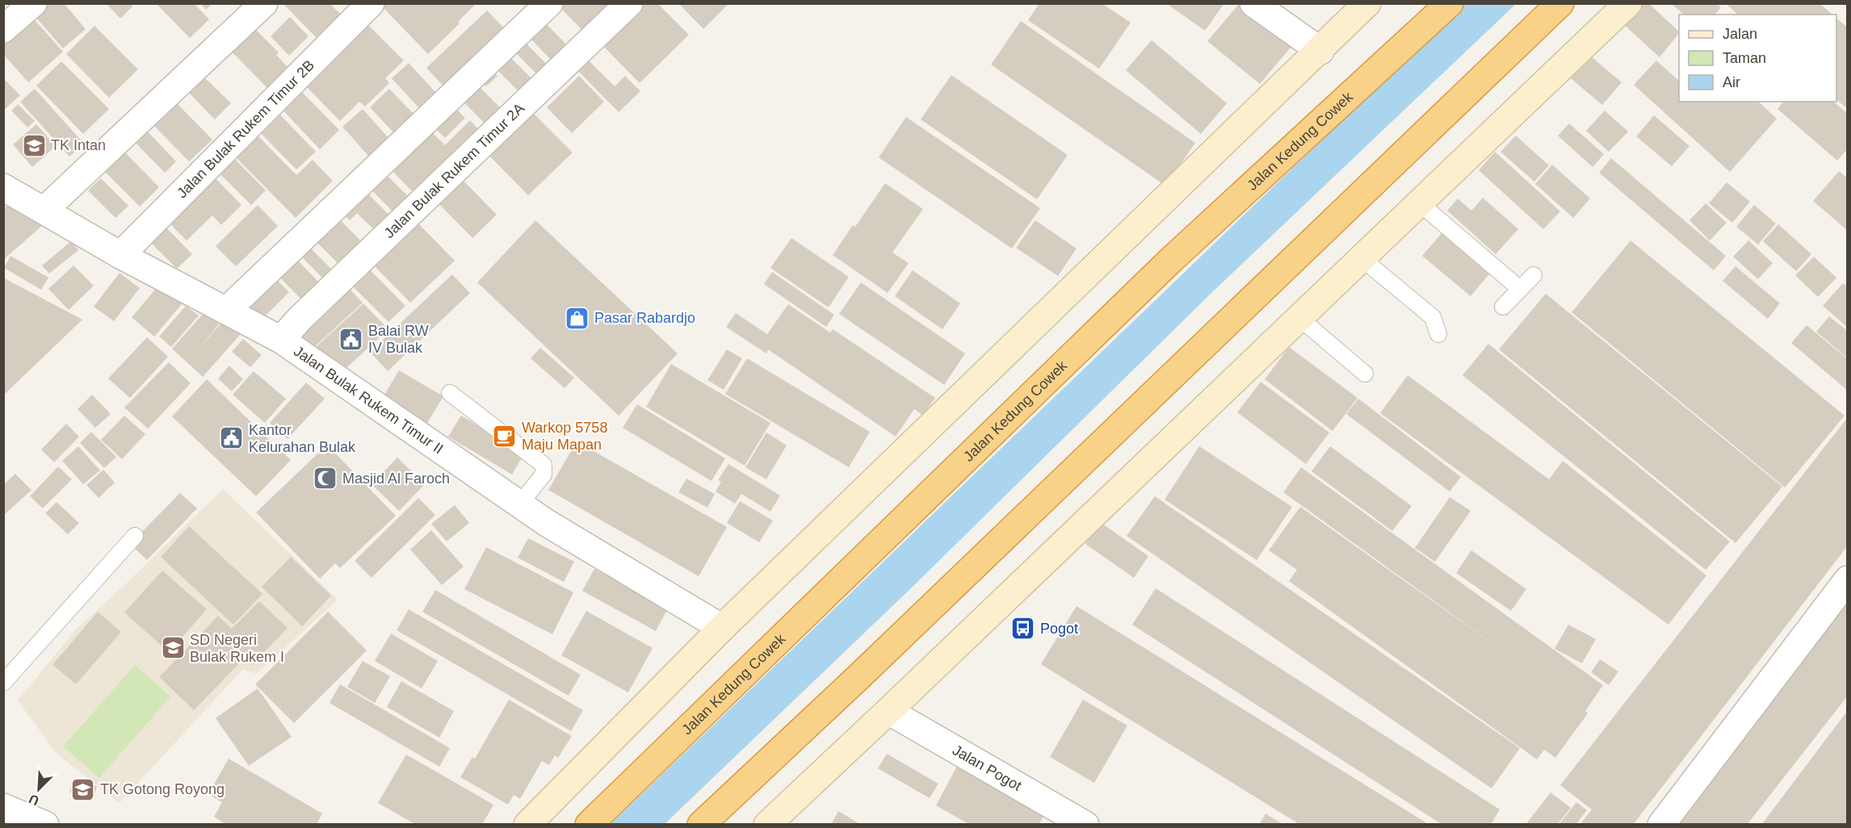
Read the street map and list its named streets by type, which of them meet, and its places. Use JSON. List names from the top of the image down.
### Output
{
  "streets": {
    "highway": ["Jalan Kedung Cowek"],
    "street": [
      "Jalan Bulak Rukem Timur 2B",
      "Jalan Bulak Rukem Timur 2A",
      "Jalan Bulak Rukem Timur II",
      "Jalan Pogot"
    ]
  },
  "crossings": [
    ["Jalan Bulak Rukem Timur 2B", "Jalan Bulak Rukem Timur II"],
    ["Jalan Bulak Rukem Timur 2A", "Jalan Bulak Rukem Timur II"]
  ],
  "places": {
    "school or university": ["TK Intan", "SD Negeri Bulak Rukem I", "TK Gotong Royong"],
    "shop": ["Pasar Rabardjo"],
    "public building": ["Balai RW IV Bulak", "Kantor Kelurahan Bulak"],
    "cafe": ["Warkop 5758 Maju Mapan"],
    "mosque": ["Masjid Al Faroch"],
    "bus stop": ["Pogot"]
  },
  "legend": ["Jalan", "Taman", "Air"],
  "north": "bottom left"
}
